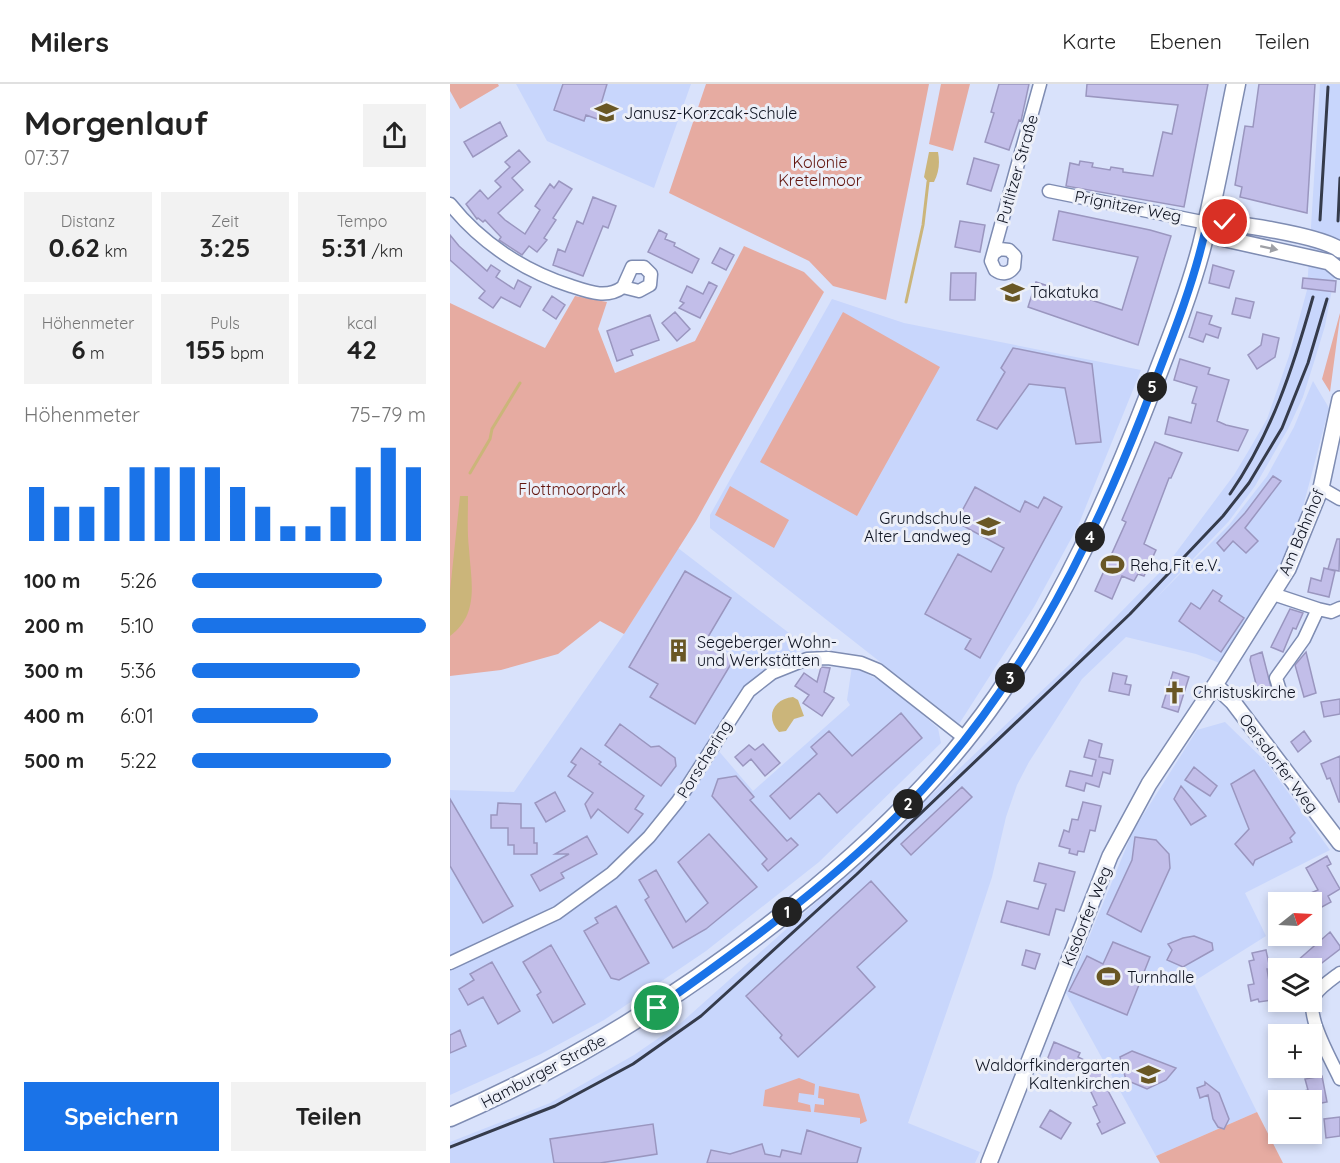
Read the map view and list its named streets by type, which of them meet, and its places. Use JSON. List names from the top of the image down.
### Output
{
  "streets": {
    "main road": ["Hamburger Straße"],
    "street": [
      "Putlitzer Straße",
      "Prignitzer Weg",
      "Am Bahnhof",
      "Porschering",
      "Oersdorfer Weg",
      "Kisdorfer Weg"
    ]
  },
  "crossings": [
    ["Prignitzer Weg", "Hamburger Straße"],
    ["Am Bahnhof", "Oersdorfer Weg"],
    ["Am Bahnhof", "Kisdorfer Weg"],
    ["Porschering", "Hamburger Straße"],
    ["Oersdorfer Weg", "Kisdorfer Weg"]
  ],
  "parks": ["Kolonie Kretelmoor", "Flottmoorpark"],
  "places": {
    "school or university": [
      "Janusz-Korzcak-Schule",
      "Takatuka",
      "Grundschule Alter Landweg",
      "Waldorfkindergarten Kaltenkirchen"
    ],
    "sports": ["Reha Fit e.V.", "Turnhalle"],
    "building": ["Segeberger Wohn- und Werkstätten"],
    "church": ["Christuskirche"]
  },
  "north": "right",
  "page": {
    "header": "Milers",
    "nav": ["Karte", "Ebenen", "Teilen"],
    "heading": ["Morgenlauf", "07:37"],
    "stats": [
      ["Distanz", "0.62 km"],
      ["Zeit", "3:25"],
      ["Tempo", "5:31 /km"],
      ["Höhenmeter", "6 m"],
      ["Puls", "155 bpm"],
      ["kcal", "42"]
    ],
    "pins": [
      "5",
      "4",
      "3",
      "2",
      "1"
    ],
    "chart": ["Höhenmeter", "75–79 m"],
    "list": [
      {
        "name": "100 m",
        "note": "5:26"
      },
      {
        "name": "200 m",
        "note": "5:10"
      },
      {
        "name": "300 m",
        "note": "5:36"
      },
      {
        "name": "400 m",
        "note": "6:01"
      },
      {
        "name": "500 m",
        "note": "5:22"
      }
    ],
    "map_buttons": ["+", "−"],
    "buttons": ["Speichern", "Teilen"]
  }
}
